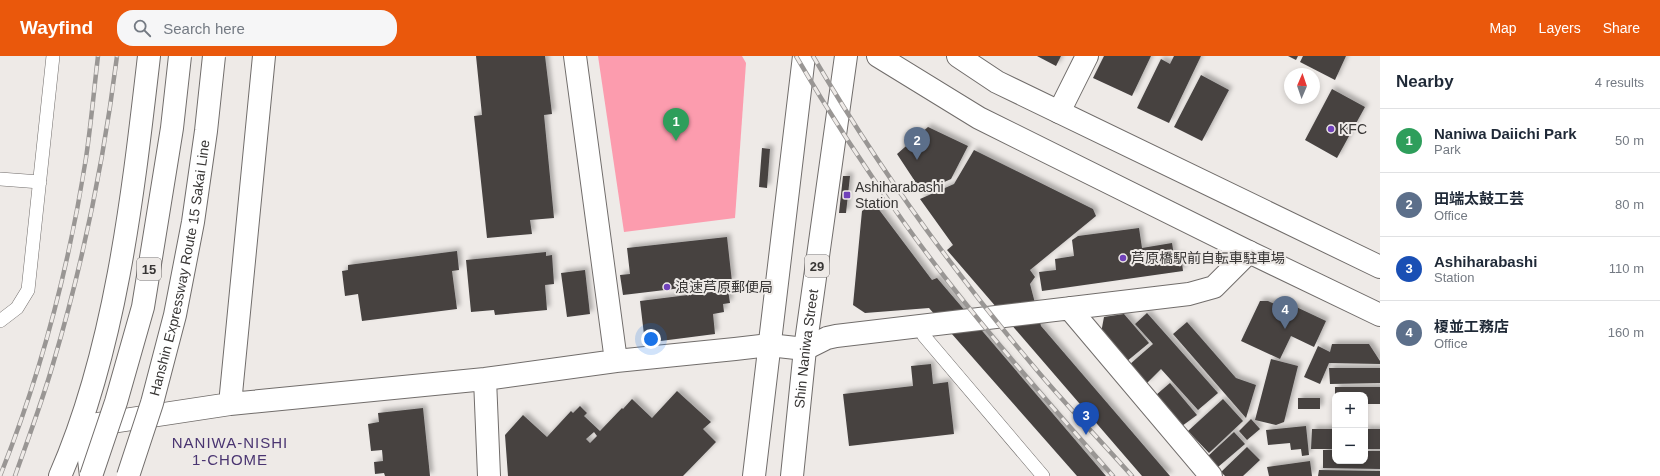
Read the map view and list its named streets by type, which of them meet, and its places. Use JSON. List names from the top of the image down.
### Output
{
  "streets": {
    "main road": [
      "29",
      "Hanshin Expressway Route 15 Sakai Line",
      "15",
      "Shin Naniwa Street"
    ]
  },
  "districts": ["NANIWA-NISHI 1-CHOME"],
  "places": {
    "other": ["KFC", "芦原橋駅前自転車駐車場", "浪速芦原郵便局"],
    "transit": ["Ashiharabashi Station"]
  },
  "north": "top",
  "page": {
    "header": "Wayfind",
    "search": "Search here",
    "nav": ["Map", "Layers", "Share"],
    "heading": ["Nearby", "4 results"],
    "pins": [
      "1",
      "2",
      "4",
      "3"
    ],
    "list": [
      {
        "mark": "1",
        "name": "Naniwa Daiichi Park",
        "note": "Park",
        "value": "50 m"
      },
      {
        "mark": "2",
        "name": "田端太鼓工芸",
        "note": "Office",
        "value": "80 m"
      },
      {
        "mark": "3",
        "name": "Ashiharabashi",
        "note": "Station",
        "value": "110 m"
      },
      {
        "mark": "4",
        "name": "榎並工務店",
        "note": "Office",
        "value": "160 m"
      }
    ],
    "map_buttons": ["+", "−"]
  }
}
